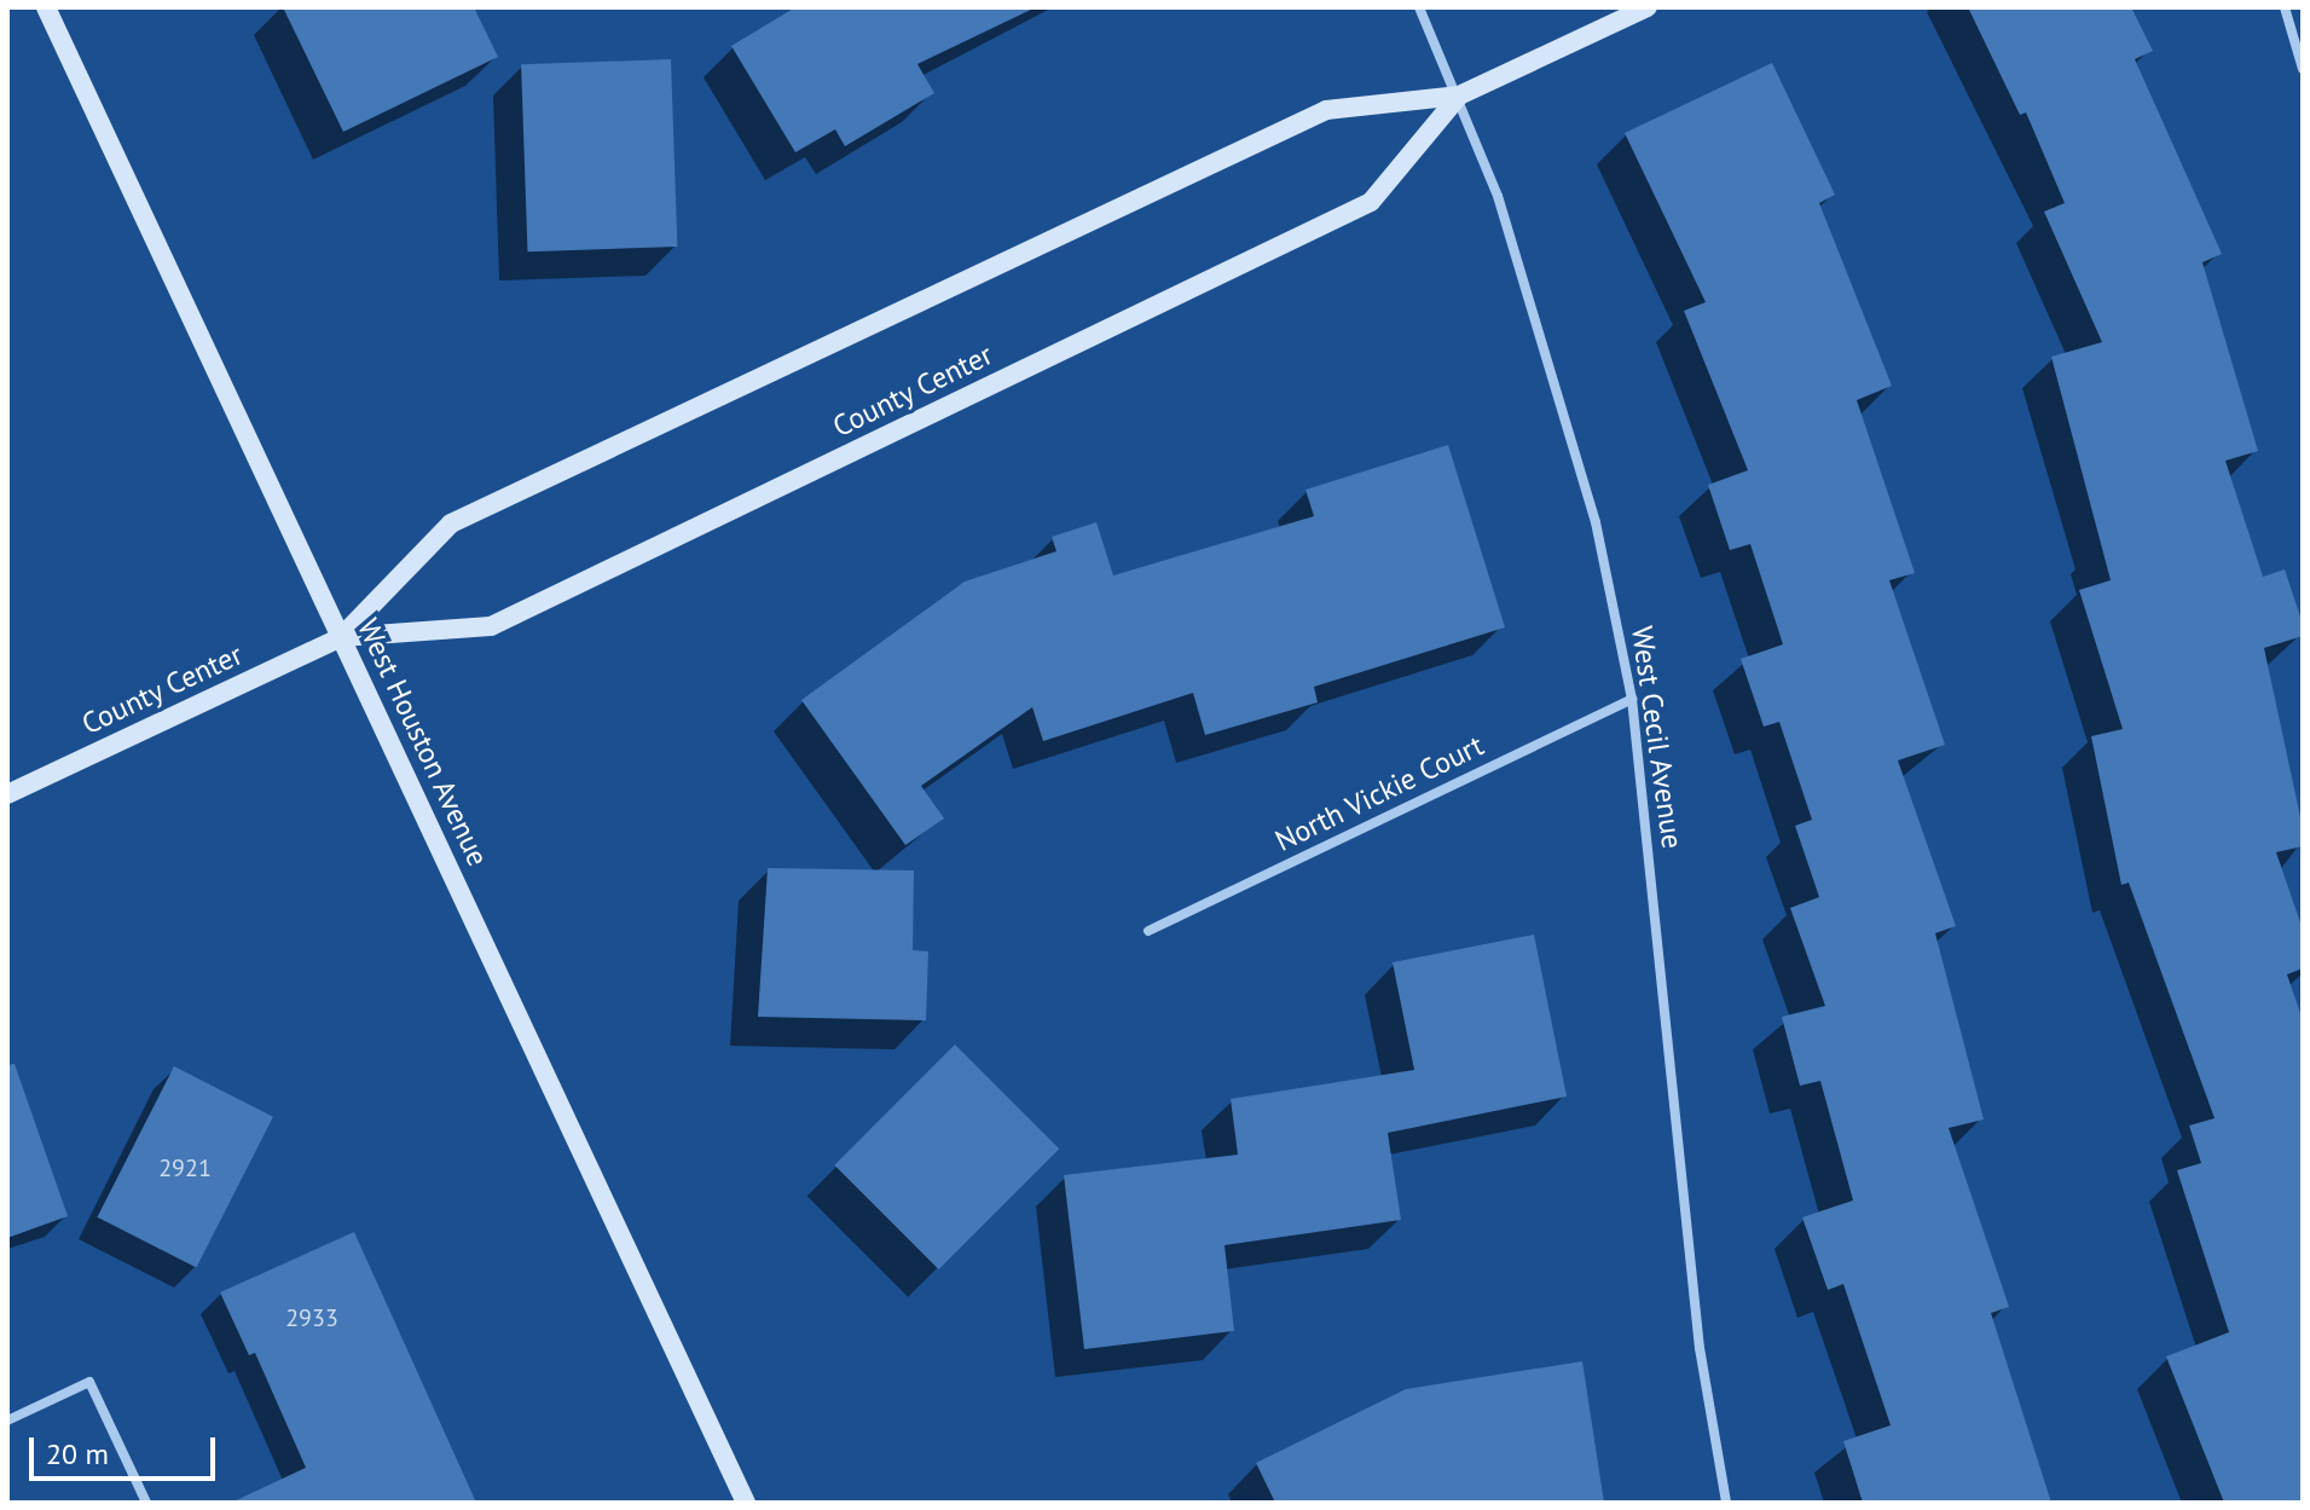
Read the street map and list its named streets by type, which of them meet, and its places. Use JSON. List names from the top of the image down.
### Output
{
  "streets": {
    "street": [
      "County Center",
      "West Cecil Avenue",
      "West Houston Avenue",
      "North Vickie Court"
    ]
  },
  "crossings": [
    ["County Center", "West Cecil Avenue"],
    ["County Center", "West Houston Avenue"],
    ["West Cecil Avenue", "North Vickie Court"]
  ],
  "house_numbers": ["2921", "2933"],
  "scale_bar": "20 m"
}
